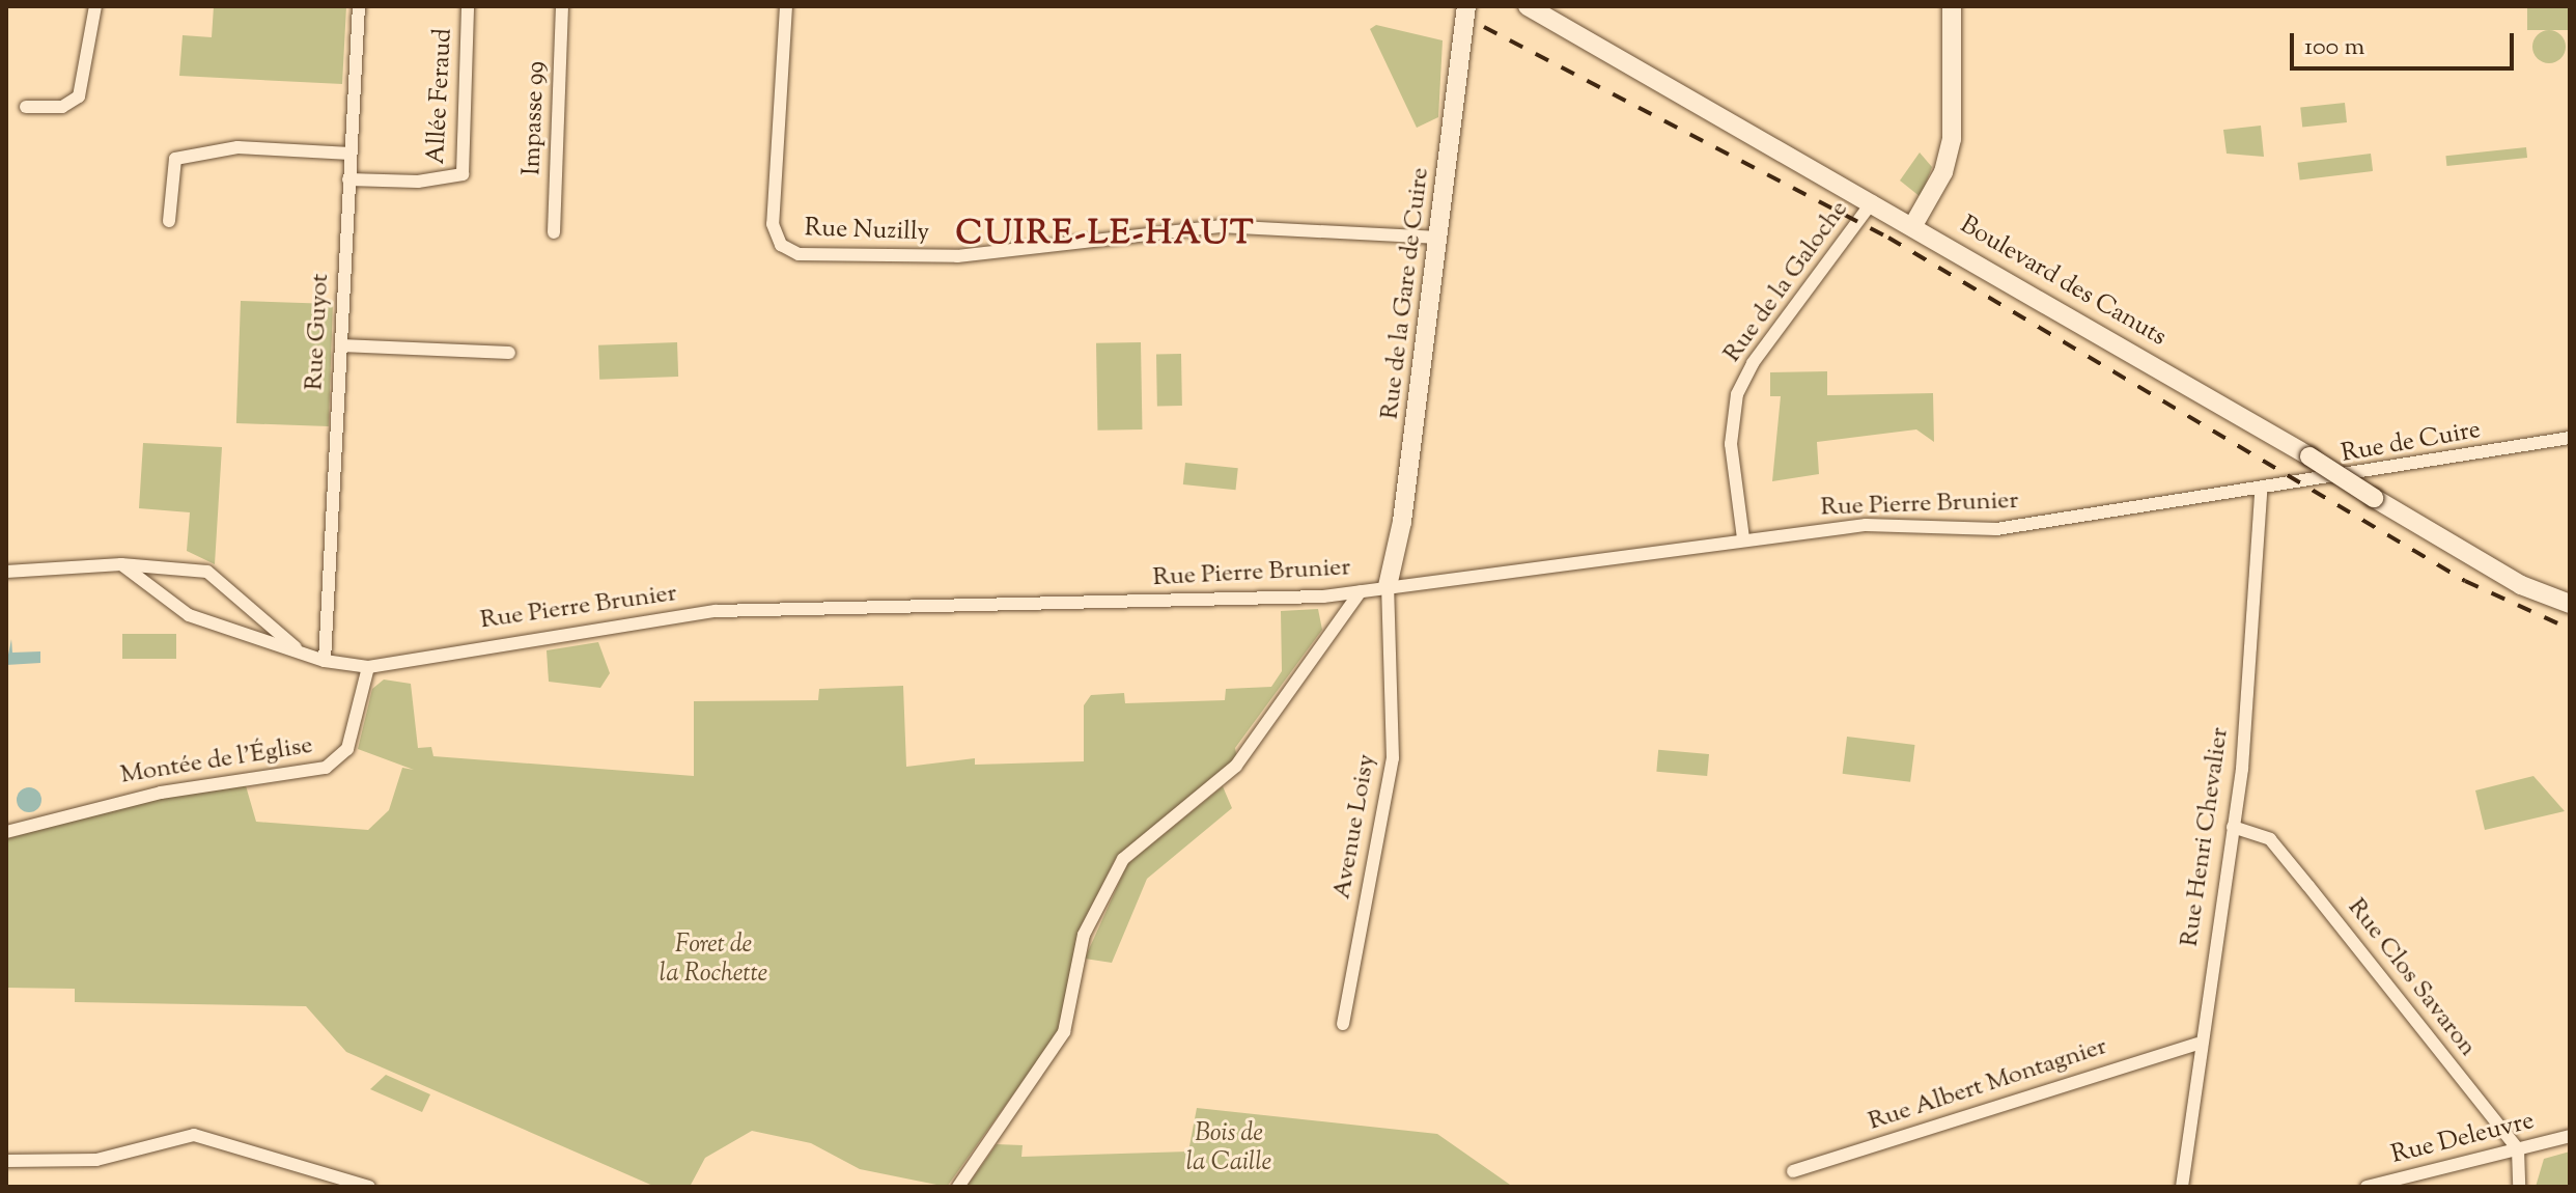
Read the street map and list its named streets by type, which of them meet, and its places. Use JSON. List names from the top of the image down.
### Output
{
  "streets": {
    "main road": ["Boulevard des Canuts", "Rue de la Gare de Cuire"],
    "street": [
      "Allée Feraud",
      "Impasse 99",
      "Rue Nuzilly",
      "Rue de la Galoche",
      "Rue Guyot",
      "Rue de Cuire",
      "Rue Pierre Brunier",
      "Montée de l'Église",
      "Avenue Loisy",
      "Rue Henri Chevalier",
      "Rue Clos Savaron",
      "Rue Albert Montagnier",
      "Rue Deleuvre"
    ]
  },
  "crossings": [
    ["Allée Feraud", "Rue Guyot"],
    ["Rue Nuzilly", "Rue de la Gare de Cuire"],
    ["Rue de la Galoche", "Boulevard des Canuts"],
    ["Rue de la Galoche", "Rue Pierre Brunier"],
    ["Rue de la Gare de Cuire", "Rue Pierre Brunier"],
    ["Rue de la Gare de Cuire", "Avenue Loisy"],
    ["Rue Guyot", "Rue Pierre Brunier"],
    ["Rue de Cuire", "Rue Pierre Brunier"],
    ["Rue de Cuire", "Rue Henri Chevalier"],
    ["Rue Pierre Brunier", "Montée de l'Église"],
    ["Rue Pierre Brunier", "Avenue Loisy"],
    ["Rue Pierre Brunier", "Rue Henri Chevalier"],
    ["Rue Henri Chevalier", "Rue Clos Savaron"],
    ["Rue Henri Chevalier", "Rue Albert Montagnier"],
    ["Rue Clos Savaron", "Rue Deleuvre"]
  ],
  "districts": ["CUIRE-LE-HAUT"],
  "parks": ["Foret de la Rochette", "Bois de la Caille"],
  "scale_bar": "100 m"
}
